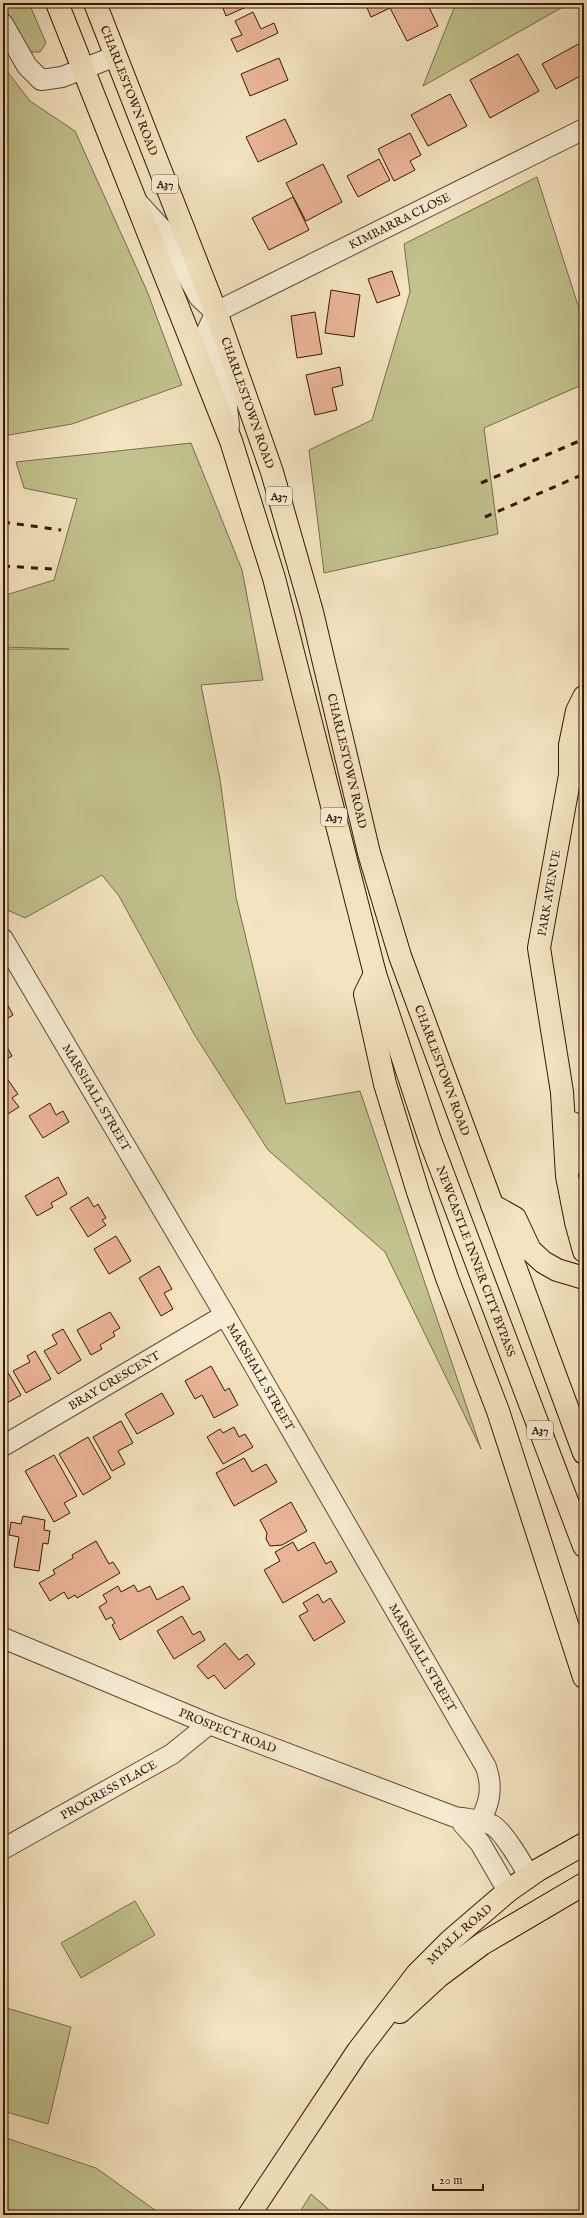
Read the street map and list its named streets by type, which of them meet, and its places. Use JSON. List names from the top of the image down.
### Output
{
  "streets": {
    "main road": [
      "CHARLESTOWN ROAD",
      "A37",
      "PARK AVENUE",
      "NEWCASTLE INNER CITY BYPASS",
      "MYALL ROAD"
    ],
    "street": [
      "KIMBARRA CLOSE",
      "MARSHALL STREET",
      "BRAY CRESCENT",
      "PROSPECT ROAD",
      "PROGRESS PLACE"
    ]
  },
  "crossings": [
    ["CHARLESTOWN ROAD", "A37"],
    ["CHARLESTOWN ROAD", "KIMBARRA CLOSE"],
    ["CHARLESTOWN ROAD", "NEWCASTLE INNER CITY BYPASS"],
    ["MARSHALL STREET", "BRAY CRESCENT"],
    ["MARSHALL STREET", "PROSPECT ROAD"],
    ["PROSPECT ROAD", "PROGRESS PLACE"],
    ["PROSPECT ROAD", "MYALL ROAD"]
  ],
  "scale_bar": "20 m"
}
